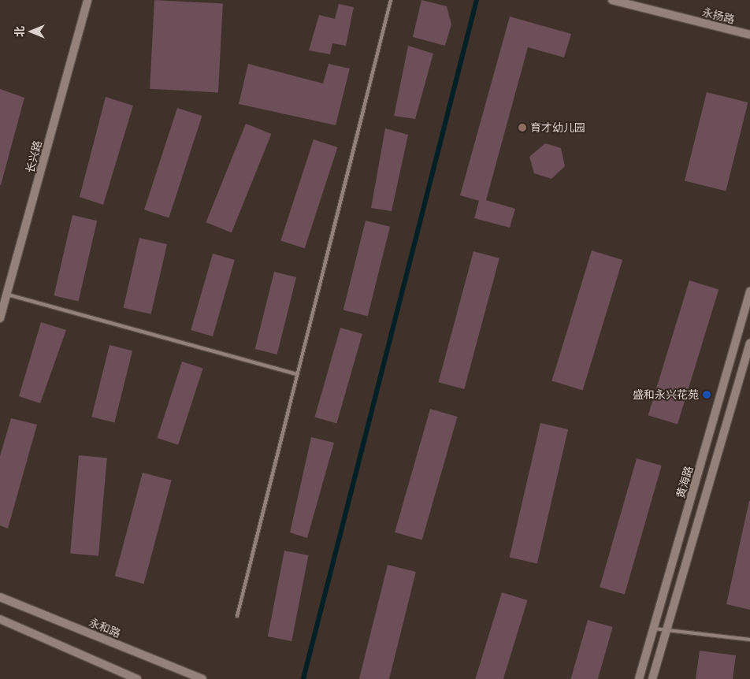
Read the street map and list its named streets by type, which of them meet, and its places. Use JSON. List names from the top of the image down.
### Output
{
  "streets": {
    "main road": [
      "永扬路",
      "长兴路",
      "黄海路",
      "永和路"
    ]
  },
  "places": ["育才幼儿园", "盛和永兴花苑"],
  "north": "left"
}
